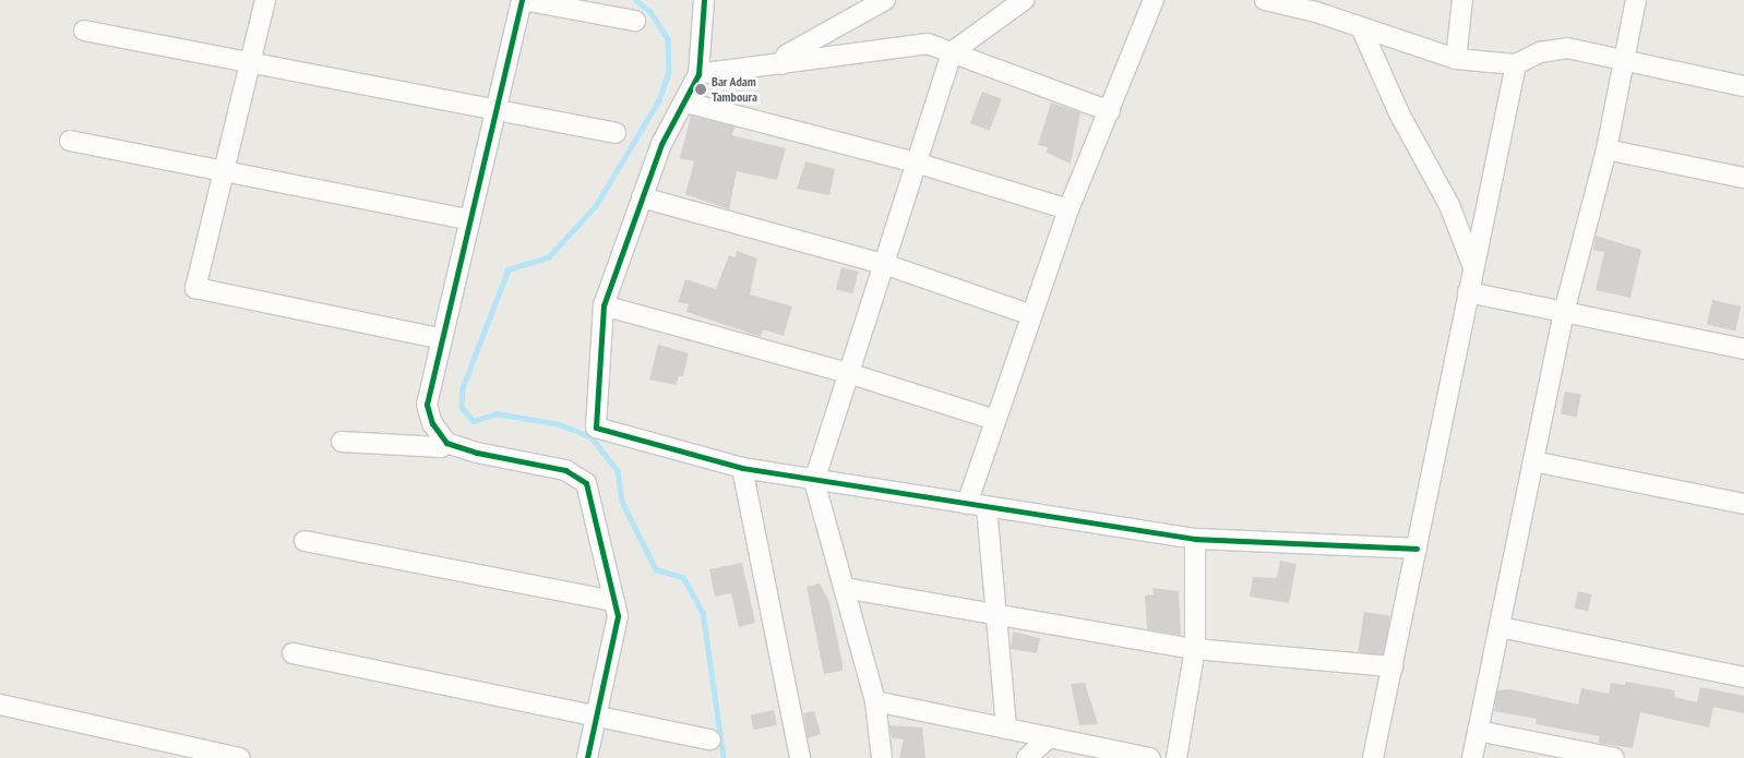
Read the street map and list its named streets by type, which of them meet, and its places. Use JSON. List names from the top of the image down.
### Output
{
  "places": ["Bar Adam Tamboura"]
}
